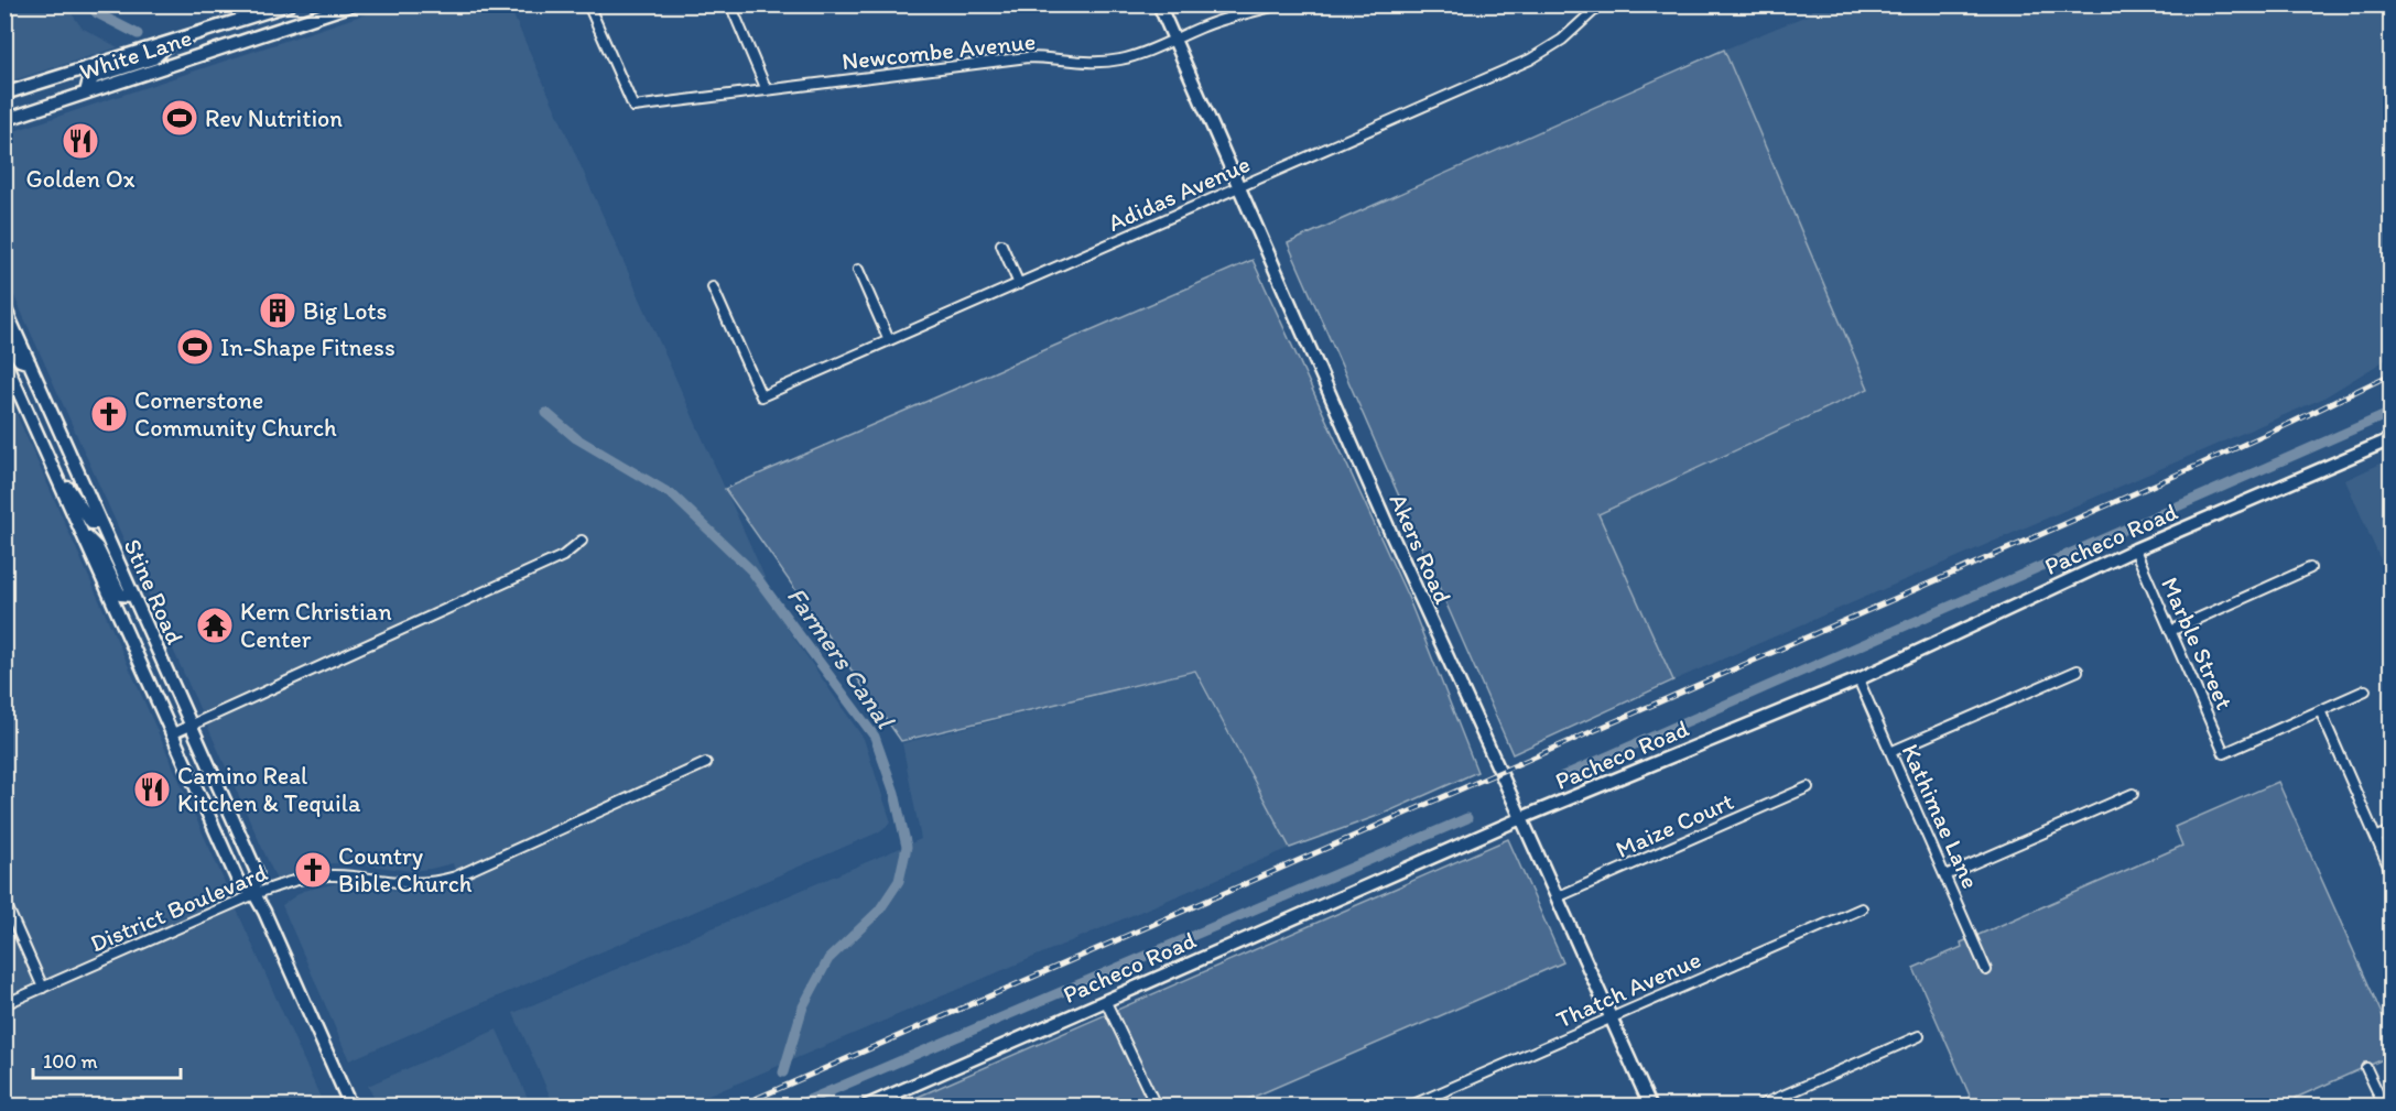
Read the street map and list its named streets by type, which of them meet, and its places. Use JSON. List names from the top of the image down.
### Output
{
  "streets": {
    "street": [
      "Newcombe Avenue",
      "White Lane",
      "Adidas Avenue",
      "Pacheco Road",
      "Akers Road",
      "Stine Road",
      "Marble Street",
      "Kathimae Lane",
      "Maize Court",
      "District Boulevard",
      "Thatch Avenue"
    ]
  },
  "crossings": [
    ["Newcombe Avenue", "Akers Road"],
    ["Adidas Avenue", "Akers Road"],
    ["Pacheco Road", "Akers Road"],
    ["Pacheco Road", "Marble Street"],
    ["Pacheco Road", "Kathimae Lane"],
    ["Akers Road", "Maize Court"],
    ["Akers Road", "Thatch Avenue"],
    ["Stine Road", "District Boulevard"]
  ],
  "water": ["Farmers Canal"],
  "places": {
    "sports": ["Rev Nutrition", "In-Shape Fitness"],
    "restaurant": ["Golden Ox", "Camino Real Kitchen & Tequila"],
    "building": ["Big Lots"],
    "church": ["Cornerstone Community Church", "Country Bible Church"],
    "temple": ["Kern Christian Center"]
  },
  "scale_bar": "100 m"
}
